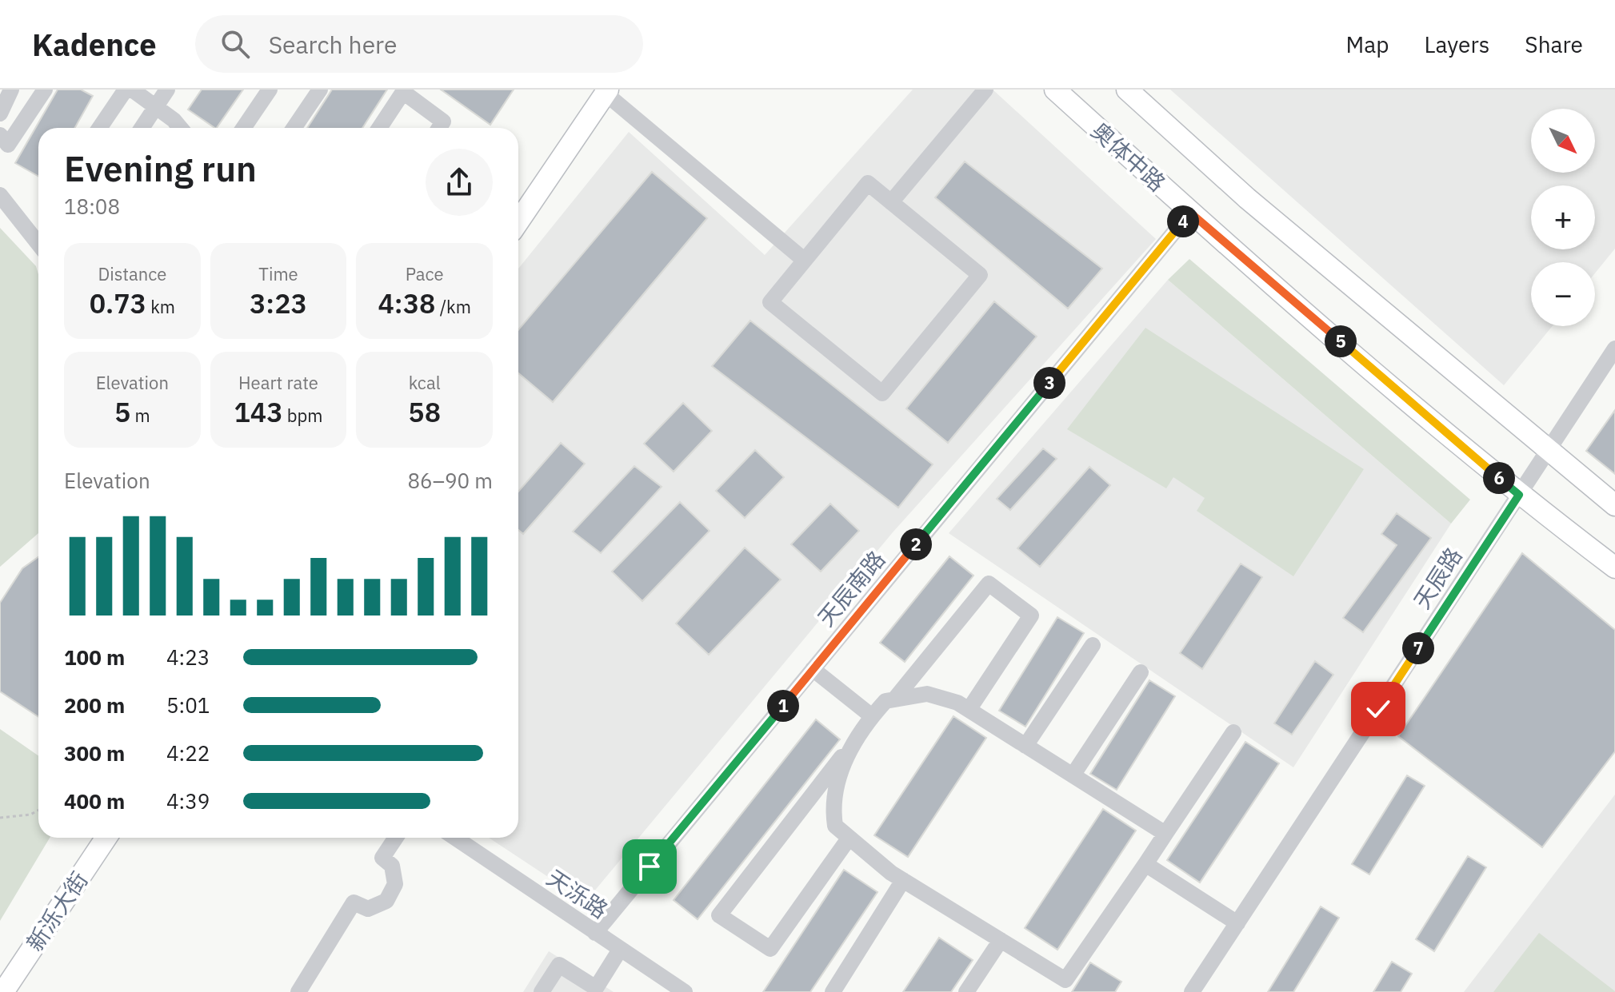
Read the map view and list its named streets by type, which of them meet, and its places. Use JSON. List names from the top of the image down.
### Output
{
  "streets": {
    "main road": ["奥体中路", "新泺大街"],
    "street": ["天辰路", "天辰南路", "天泺路"]
  },
  "crossings": [
    ["奥体中路", "天辰路"],
    ["奥体中路", "天辰南路"],
    ["天辰南路", "天泺路"]
  ],
  "north": "bottom right",
  "page": {
    "header": "Kadence",
    "search": "Search here",
    "nav": ["Map", "Layers", "Share"],
    "map_buttons": ["+", "−"],
    "heading": ["Evening run", "18:08"],
    "pins": [
      "4",
      "5",
      "3",
      "6",
      "2",
      "7",
      "1"
    ],
    "stats": [
      ["Distance", "0.73 km"],
      ["Time", "3:23"],
      ["Pace", "4:38 /km"],
      ["Elevation", "5 m"],
      ["Heart rate", "143 bpm"],
      ["kcal", "58"]
    ],
    "chart": ["Elevation", "86–90 m"],
    "list": [
      {
        "name": "100 m",
        "note": "4:23"
      },
      {
        "name": "200 m",
        "note": "5:01"
      },
      {
        "name": "300 m",
        "note": "4:22"
      },
      {
        "name": "400 m",
        "note": "4:39"
      }
    ]
  }
}
